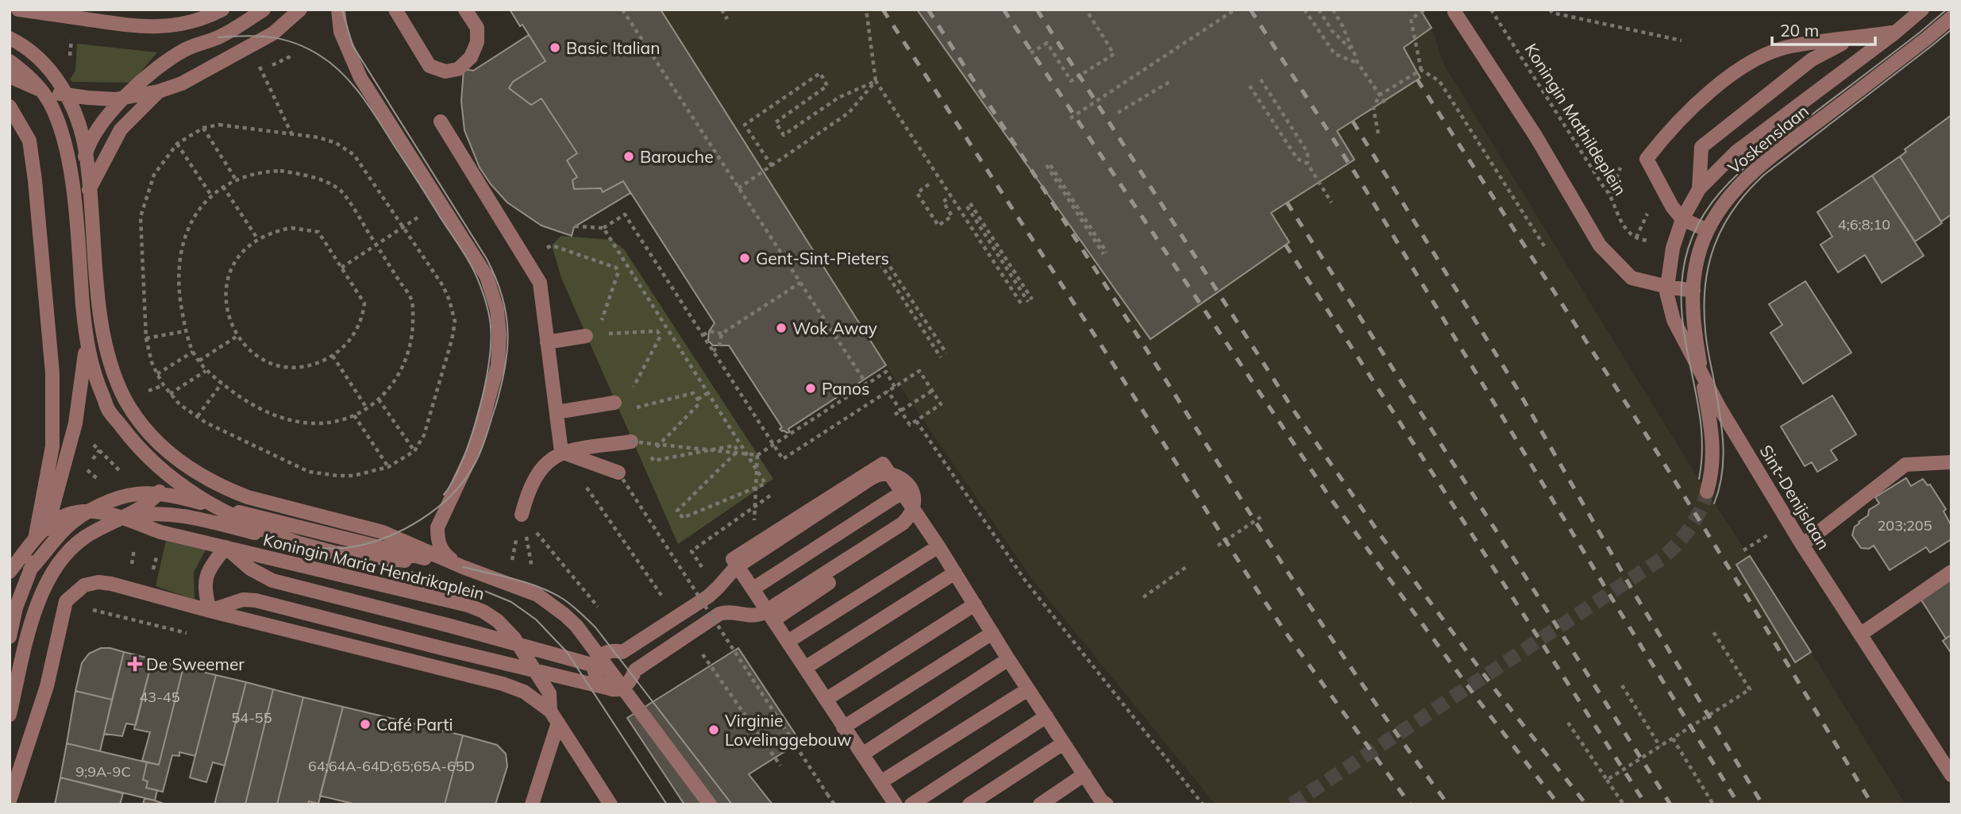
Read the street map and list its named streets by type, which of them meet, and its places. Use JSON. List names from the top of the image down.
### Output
{
  "streets": {
    "street": ["Voskenslaan", "Sint-Denijslaan", "Koningin Maria Hendrikaplein"],
    "path": ["Koningin Mathildeplein"]
  },
  "crossings": [
    ["Koningin Mathildeplein", "Sint-Denijslaan"],
    ["Voskenslaan", "Sint-Denijslaan"]
  ],
  "places": {
    "other": [
      "Basic Italian",
      "Barouche",
      "Gent-Sint-Pieters",
      "Wok Away",
      "Panos",
      "Café Parti",
      "Virginie Lovelinggebouw"
    ],
    "health": ["De Sweemer"]
  },
  "house_numbers": [
    "4;6;8;10",
    "203;205",
    "43-45",
    "54-55",
    "64;64A-64D;65;65A-65D",
    "9;9A-9C"
  ],
  "scale_bar": "20 m"
}
